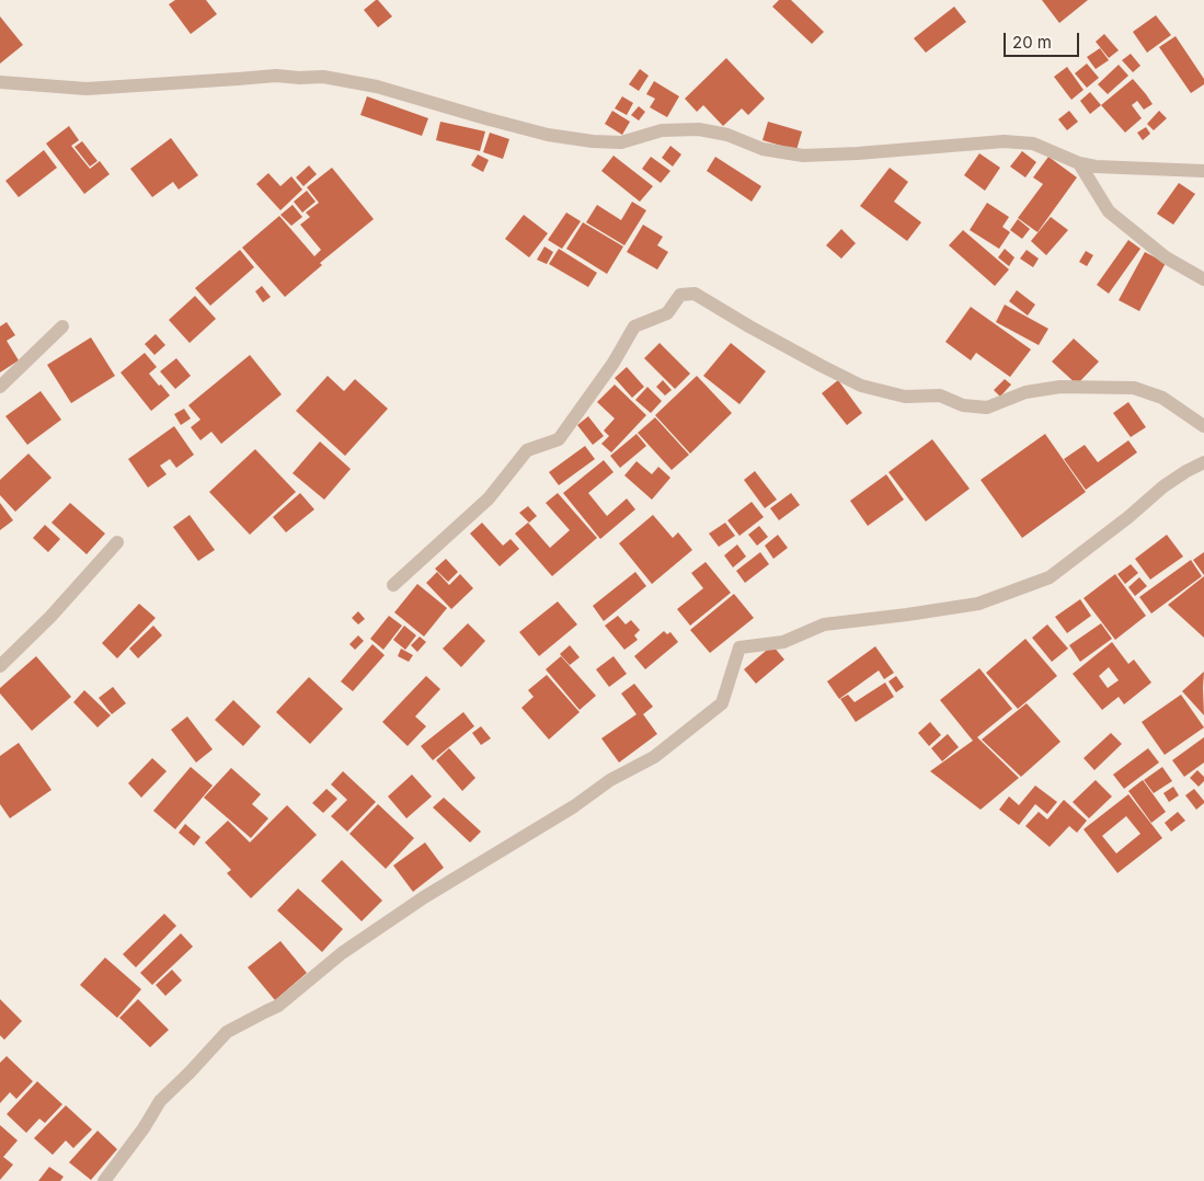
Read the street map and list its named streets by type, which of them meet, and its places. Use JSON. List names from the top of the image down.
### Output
{
  "scale_bar": "20 m"
}
